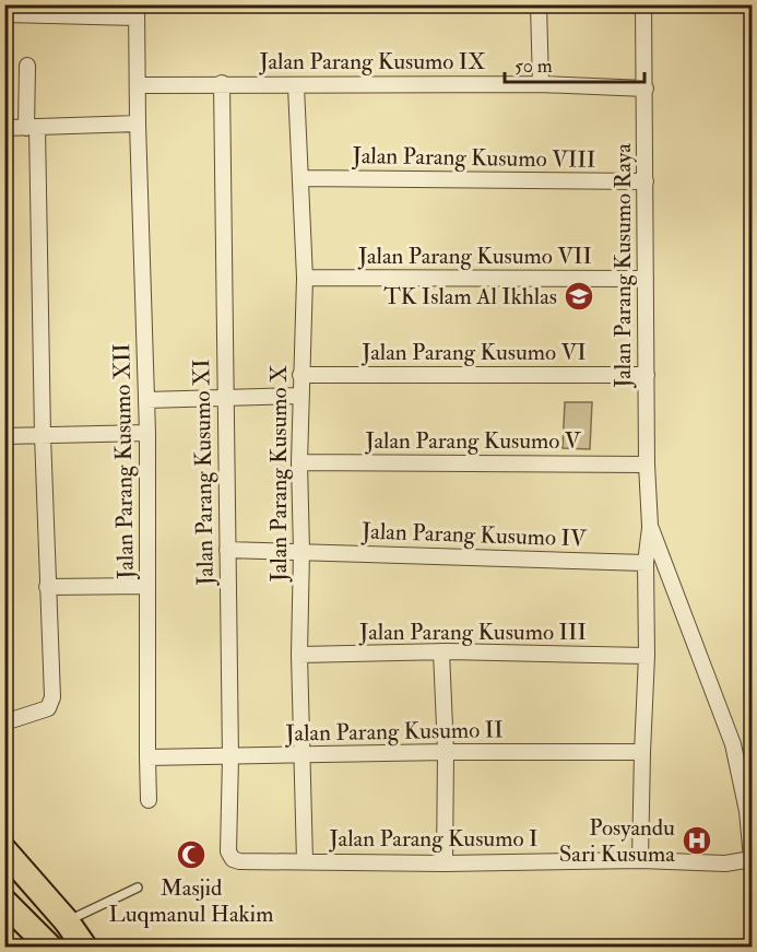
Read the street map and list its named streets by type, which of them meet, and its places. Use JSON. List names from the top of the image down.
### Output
{
  "streets": {
    "street": [
      "Jalan Parang Kusumo IX",
      "Jalan Parang Kusumo VIII",
      "Jalan Parang Kusumo VII",
      "Jalan Parang Kusumo Raya",
      "Jalan Parang Kusumo VI",
      "Jalan Parang Kusumo V",
      "Jalan Parang Kusumo XII",
      "Jalan Parang Kusumo XI",
      "Jalan Parang Kusumo X",
      "Jalan Parang Kusumo IV",
      "Jalan Parang Kusumo III",
      "Jalan Parang Kusumo II",
      "Jalan Parang Kusumo I"
    ]
  },
  "crossings": [
    ["Jalan Parang Kusumo IX", "Jalan Parang Kusumo Raya"],
    ["Jalan Parang Kusumo IX", "Jalan Parang Kusumo XII"],
    ["Jalan Parang Kusumo IX", "Jalan Parang Kusumo XI"],
    ["Jalan Parang Kusumo IX", "Jalan Parang Kusumo X"],
    ["Jalan Parang Kusumo VIII", "Jalan Parang Kusumo Raya"],
    ["Jalan Parang Kusumo VIII", "Jalan Parang Kusumo X"],
    ["Jalan Parang Kusumo VII", "Jalan Parang Kusumo Raya"],
    ["Jalan Parang Kusumo VII", "Jalan Parang Kusumo X"],
    ["Jalan Parang Kusumo Raya", "Jalan Parang Kusumo VI"],
    ["Jalan Parang Kusumo Raya", "Jalan Parang Kusumo V"],
    ["Jalan Parang Kusumo Raya", "Jalan Parang Kusumo IV"],
    ["Jalan Parang Kusumo Raya", "Jalan Parang Kusumo III"],
    ["Jalan Parang Kusumo Raya", "Jalan Parang Kusumo II"],
    ["Jalan Parang Kusumo Raya", "Jalan Parang Kusumo I"],
    ["Jalan Parang Kusumo VI", "Jalan Parang Kusumo X"],
    ["Jalan Parang Kusumo V", "Jalan Parang Kusumo X"],
    ["Jalan Parang Kusumo XII", "Jalan Parang Kusumo II"],
    ["Jalan Parang Kusumo XI", "Jalan Parang Kusumo IV"],
    ["Jalan Parang Kusumo XI", "Jalan Parang Kusumo II"],
    ["Jalan Parang Kusumo XI", "Jalan Parang Kusumo I"],
    ["Jalan Parang Kusumo X", "Jalan Parang Kusumo IV"],
    ["Jalan Parang Kusumo X", "Jalan Parang Kusumo III"],
    ["Jalan Parang Kusumo X", "Jalan Parang Kusumo II"],
    ["Jalan Parang Kusumo X", "Jalan Parang Kusumo I"]
  ],
  "places": {
    "school or university": ["TK Islam Al Ikhlas"],
    "hospital": ["Posyandu Sari Kusuma"],
    "mosque": ["Masjid Luqmanul Hakim"]
  },
  "scale_bar": "50 m"
}
